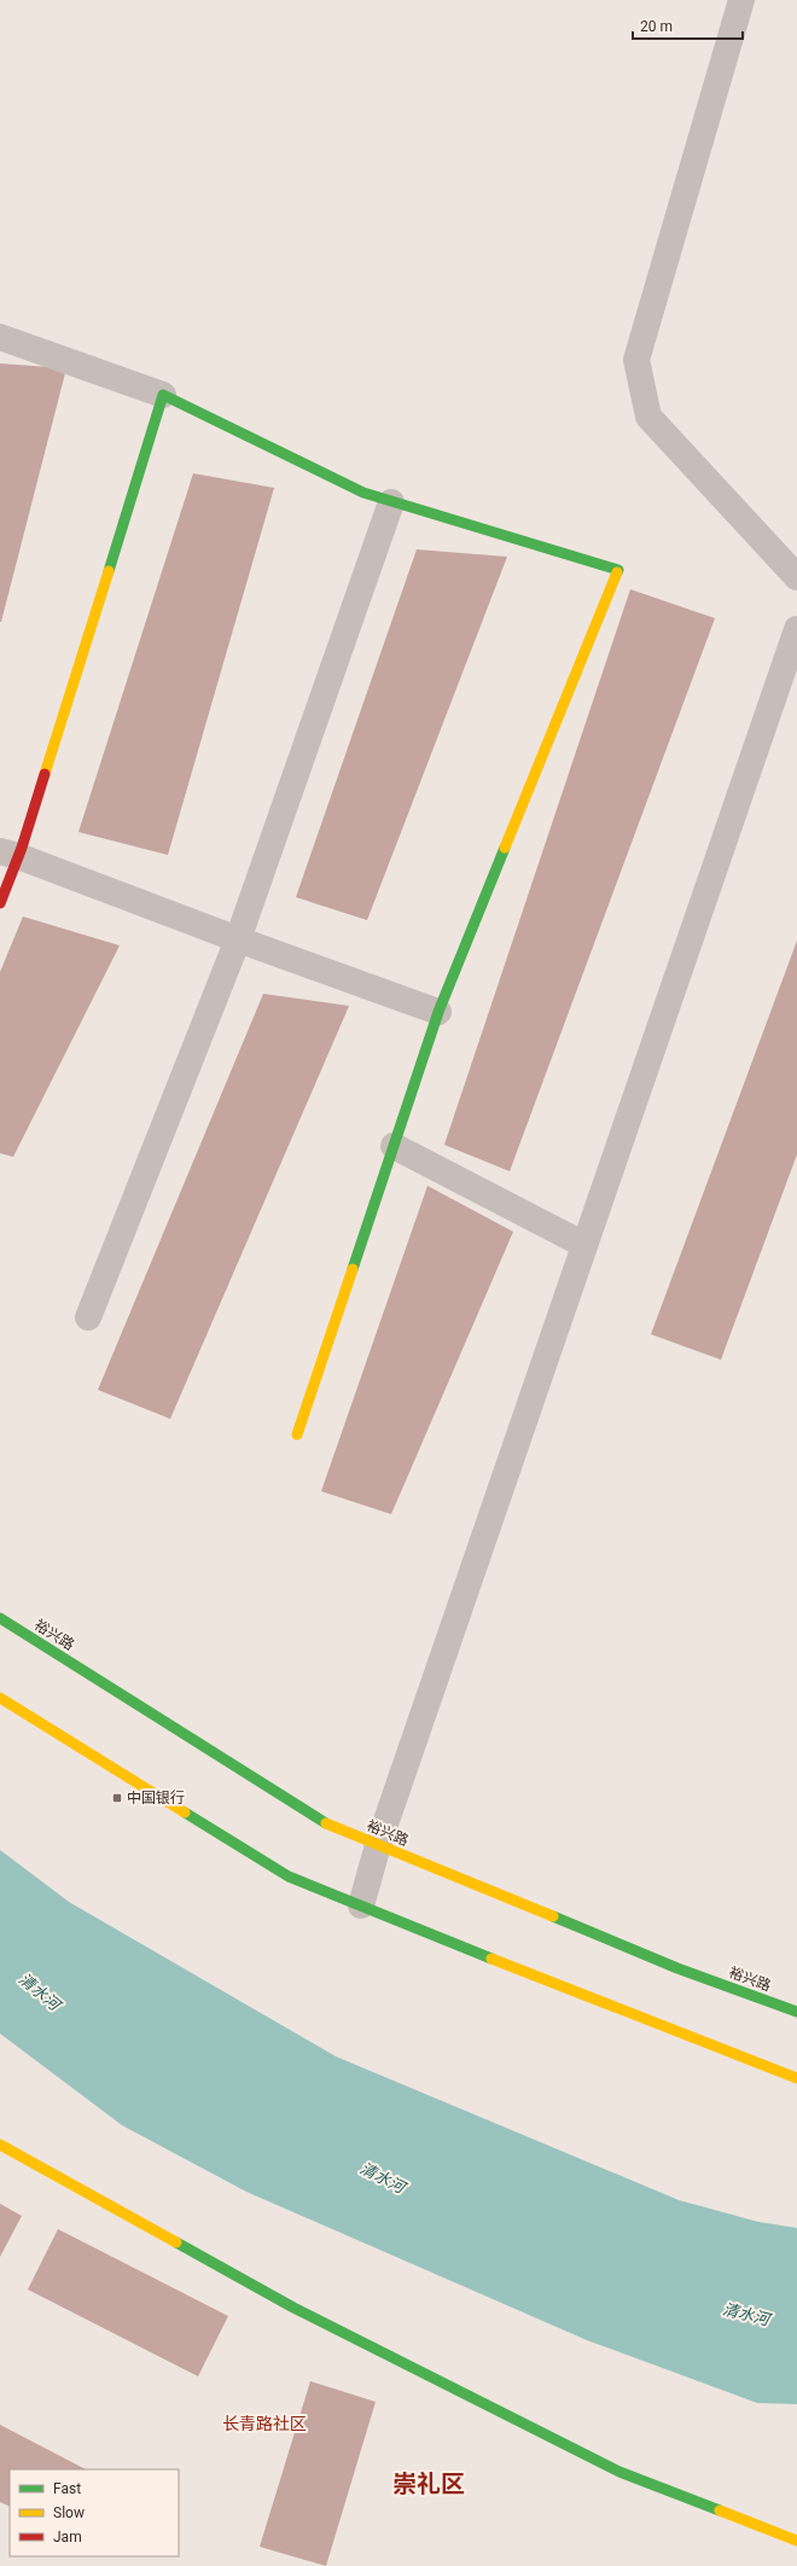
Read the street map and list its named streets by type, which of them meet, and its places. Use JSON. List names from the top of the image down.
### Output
{
  "streets": {
    "street": ["裕兴路"]
  },
  "districts": ["长青路社区", "崇礼区"],
  "water": ["清水河"],
  "places": {
    "transit": ["中国银行"]
  },
  "legend": ["Fast", "Slow", "Jam"],
  "scale_bar": "20 m"
}
